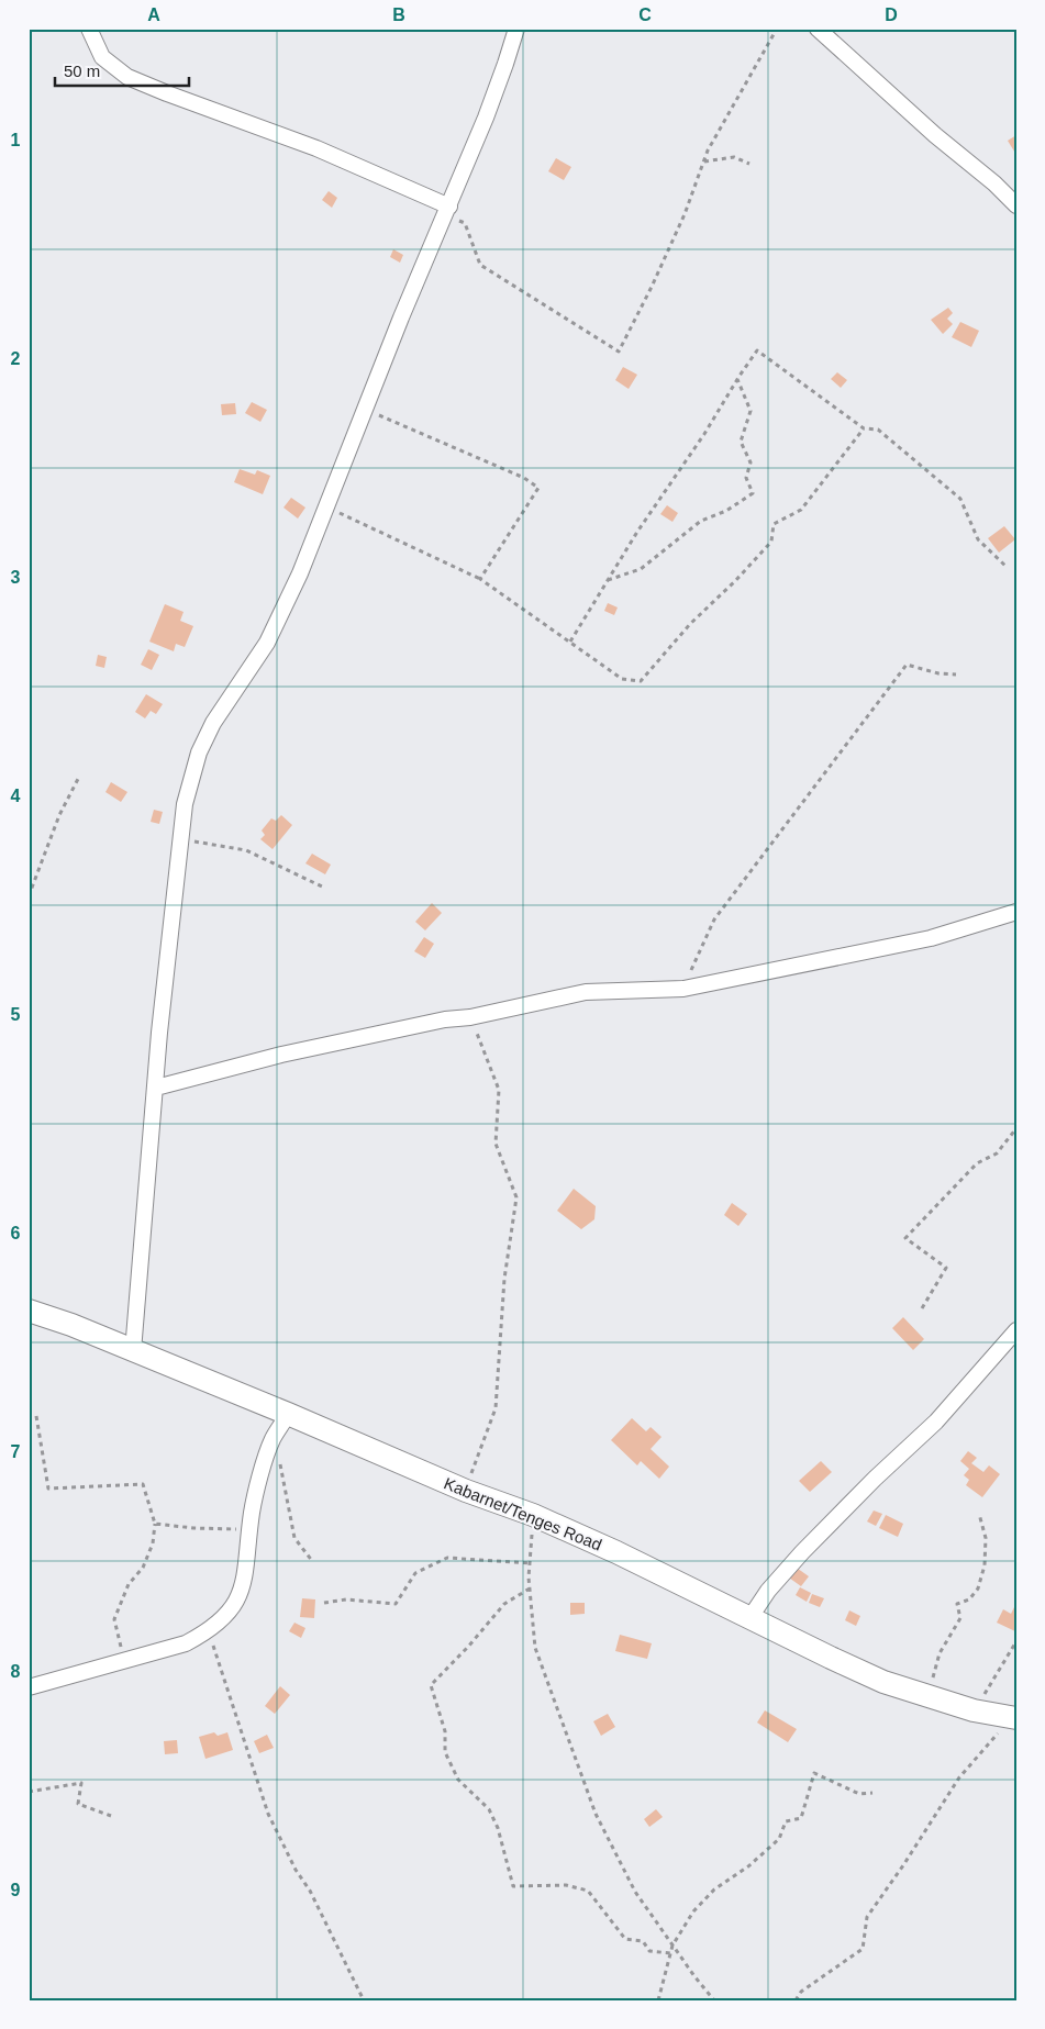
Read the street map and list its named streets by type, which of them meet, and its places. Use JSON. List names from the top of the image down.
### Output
{
  "streets": {
    "street": ["Kabarnet/Tenges Road"]
  },
  "scale_bar": "50 m",
  "grid": {
    "columns": [
      "A",
      "B",
      "C",
      "D"
    ],
    "rows": [
      "1",
      "2",
      "3",
      "4",
      "5",
      "6",
      "7",
      "8",
      "9"
    ]
  }
}
